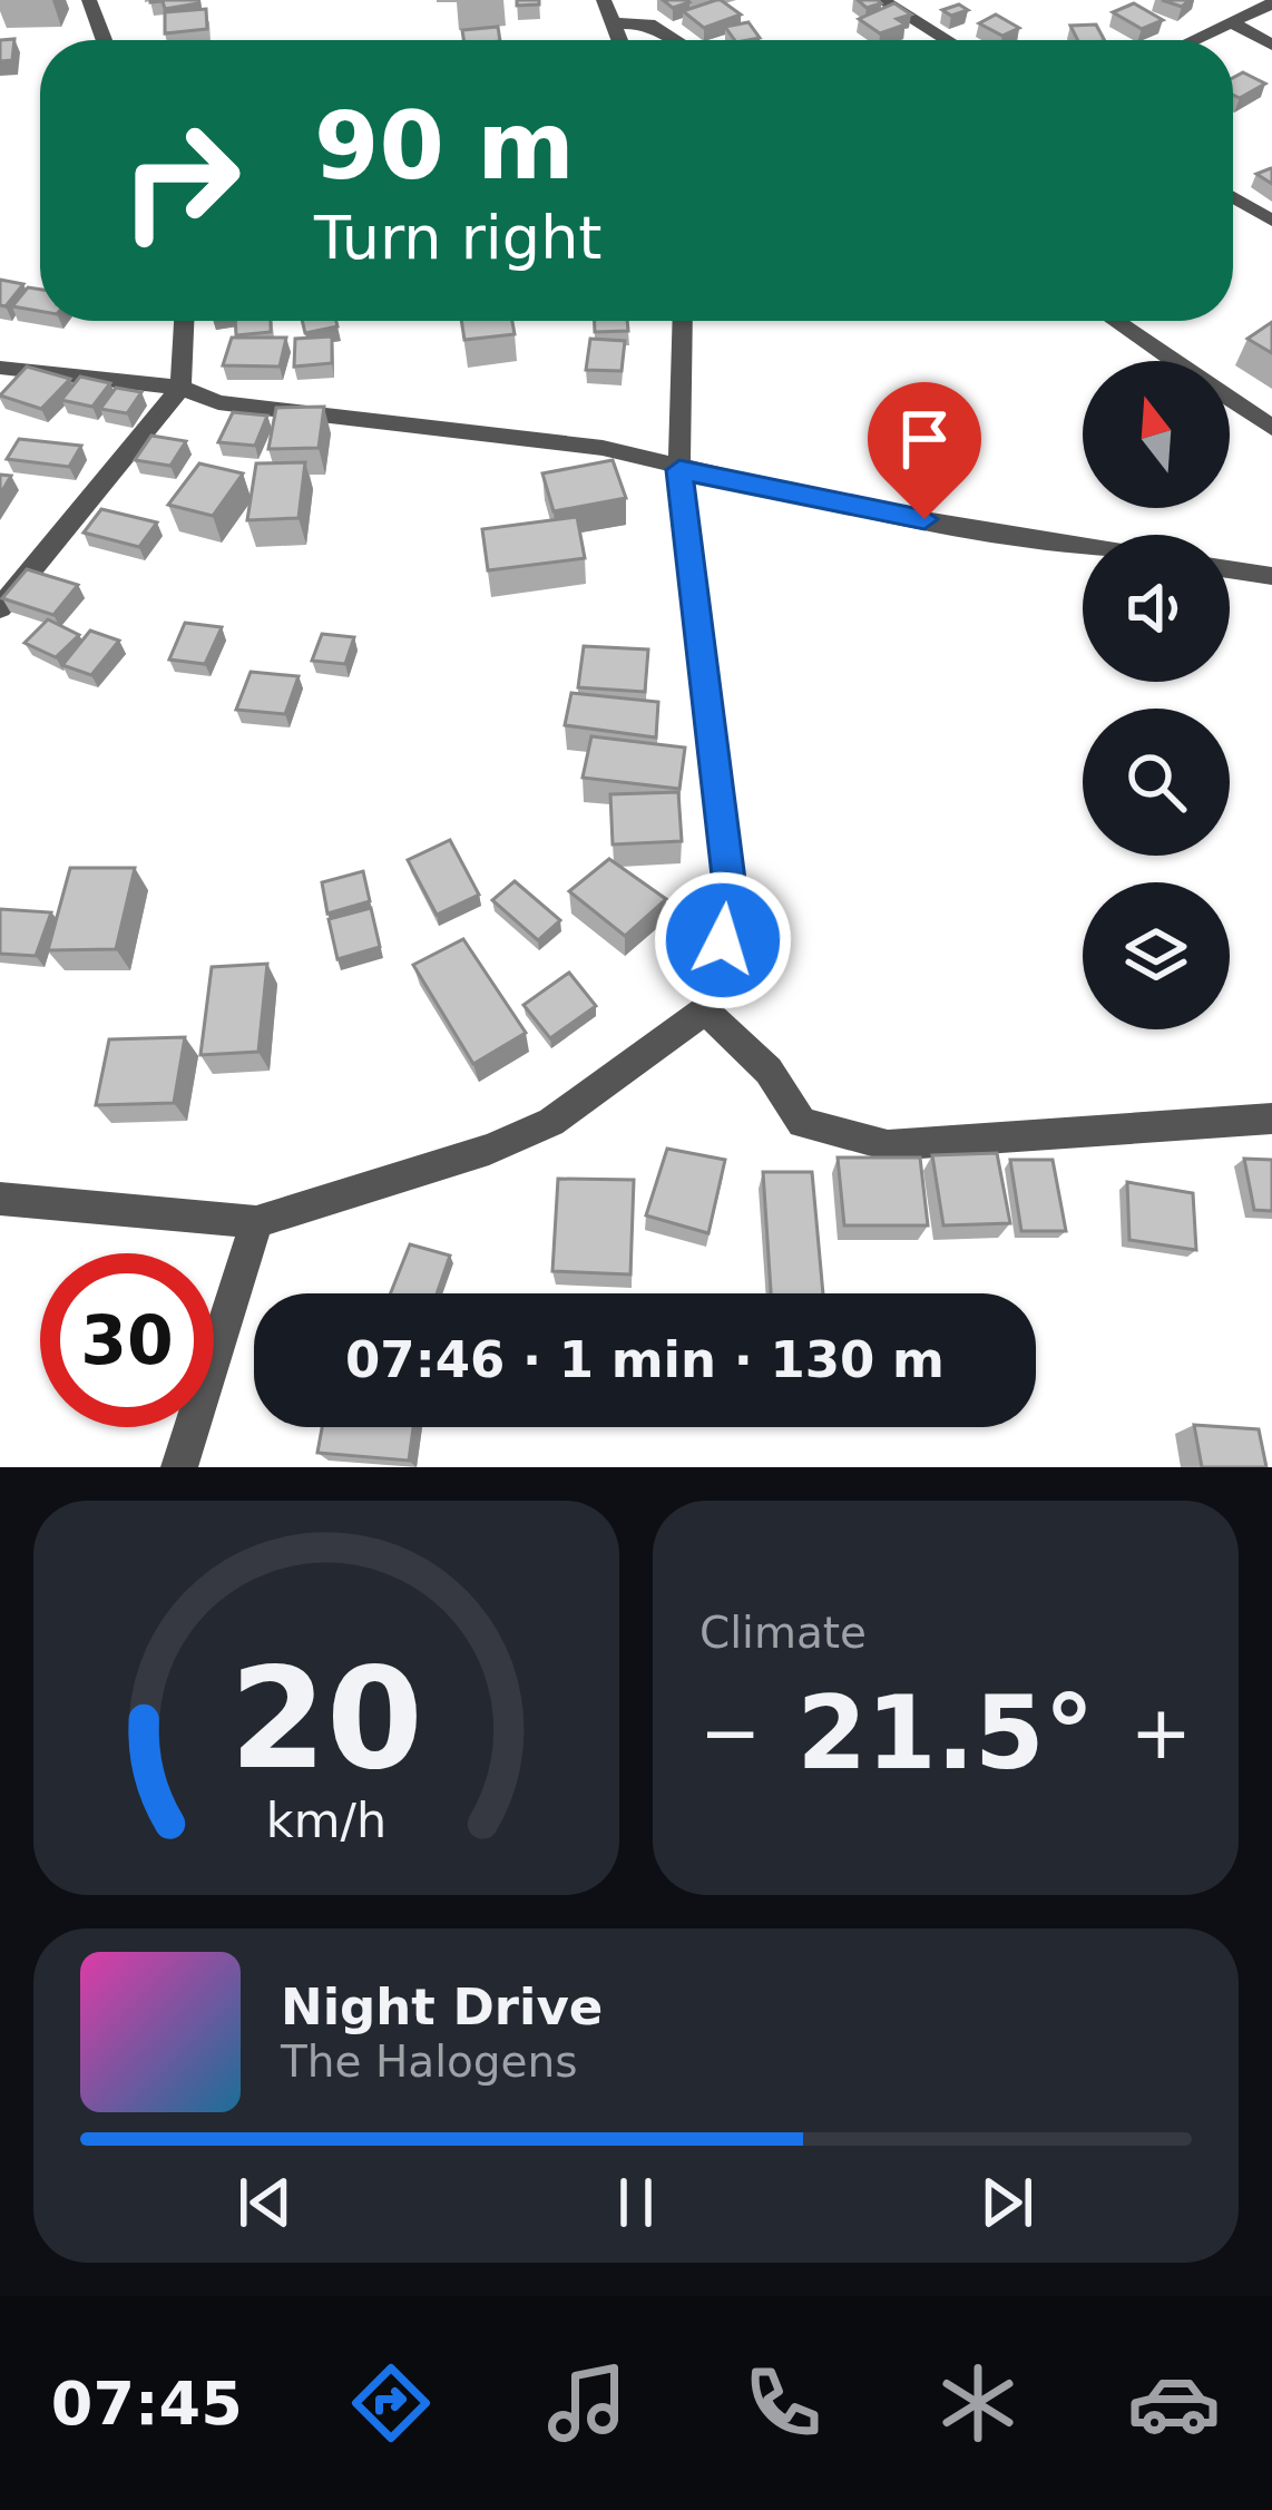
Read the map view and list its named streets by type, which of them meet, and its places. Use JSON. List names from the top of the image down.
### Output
{
  "north": "top",
  "page": {
    "turn": ["90 m", "Turn right"],
    "limit": "30",
    "trip": "07:46 · 1 min · 130 m",
    "tile": "Climate",
    "heat": ["−", "21.5°", "+"],
    "song": ["Night Drive", "The Halogens"],
    "tabs": "07:45",
    "gauge": ["20", "km/h"]
  }
}
